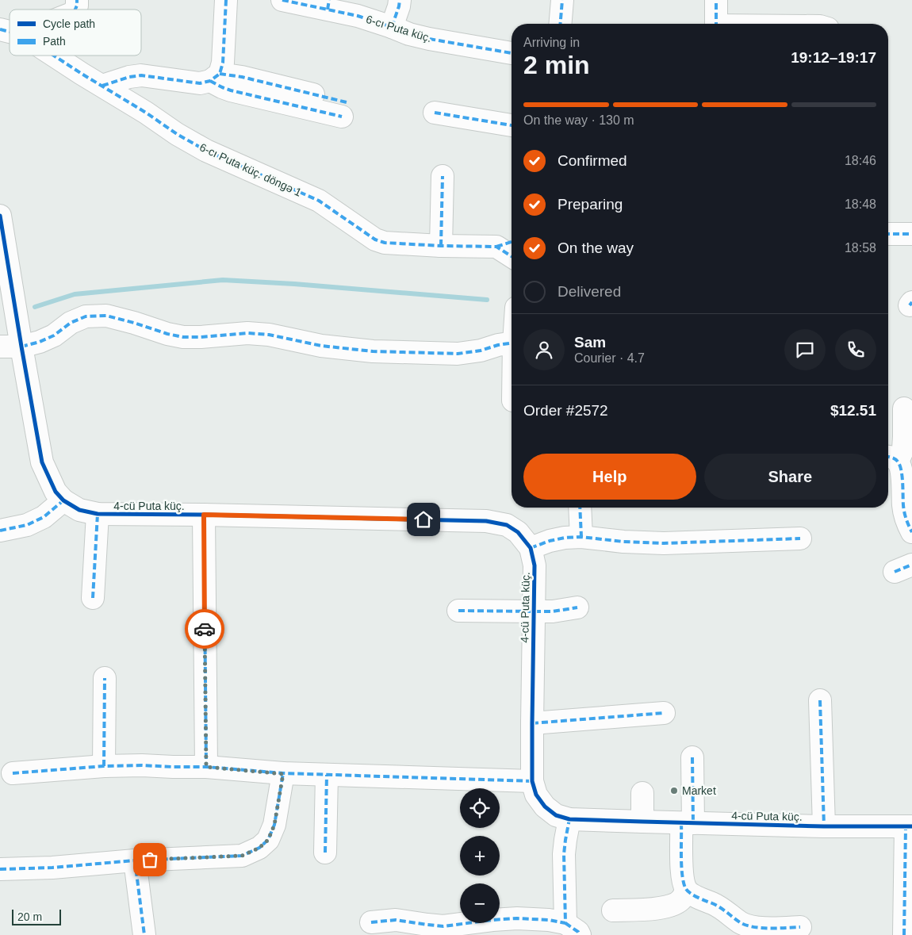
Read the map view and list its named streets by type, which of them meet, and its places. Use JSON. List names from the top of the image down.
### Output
{
  "streets": {
    "street": ["6-cı Puta küç.", "6-cı Puta küç. döngə 1", "4-cü Puta küç."]
  },
  "places": ["Market"],
  "legend": ["Cycle path", "Path"],
  "scale_bar": "20 m",
  "page": {
    "heading": ["2 min", "Arriving in", "19:12–19:17"],
    "panel": [
      "Sam",
      "Courier · 4.7",
      "Order #2572",
      "$12.51"
    ],
    "bar": "On the way · 130 m",
    "list": [
      ["Confirmed", "18:46"],
      ["Preparing", "18:48"],
      ["On the way", "18:58"],
      "Delivered"
    ],
    "buttons": ["Help", "Share"],
    "map_buttons": ["+", "−"],
    "scale": "20 m"
  }
}
